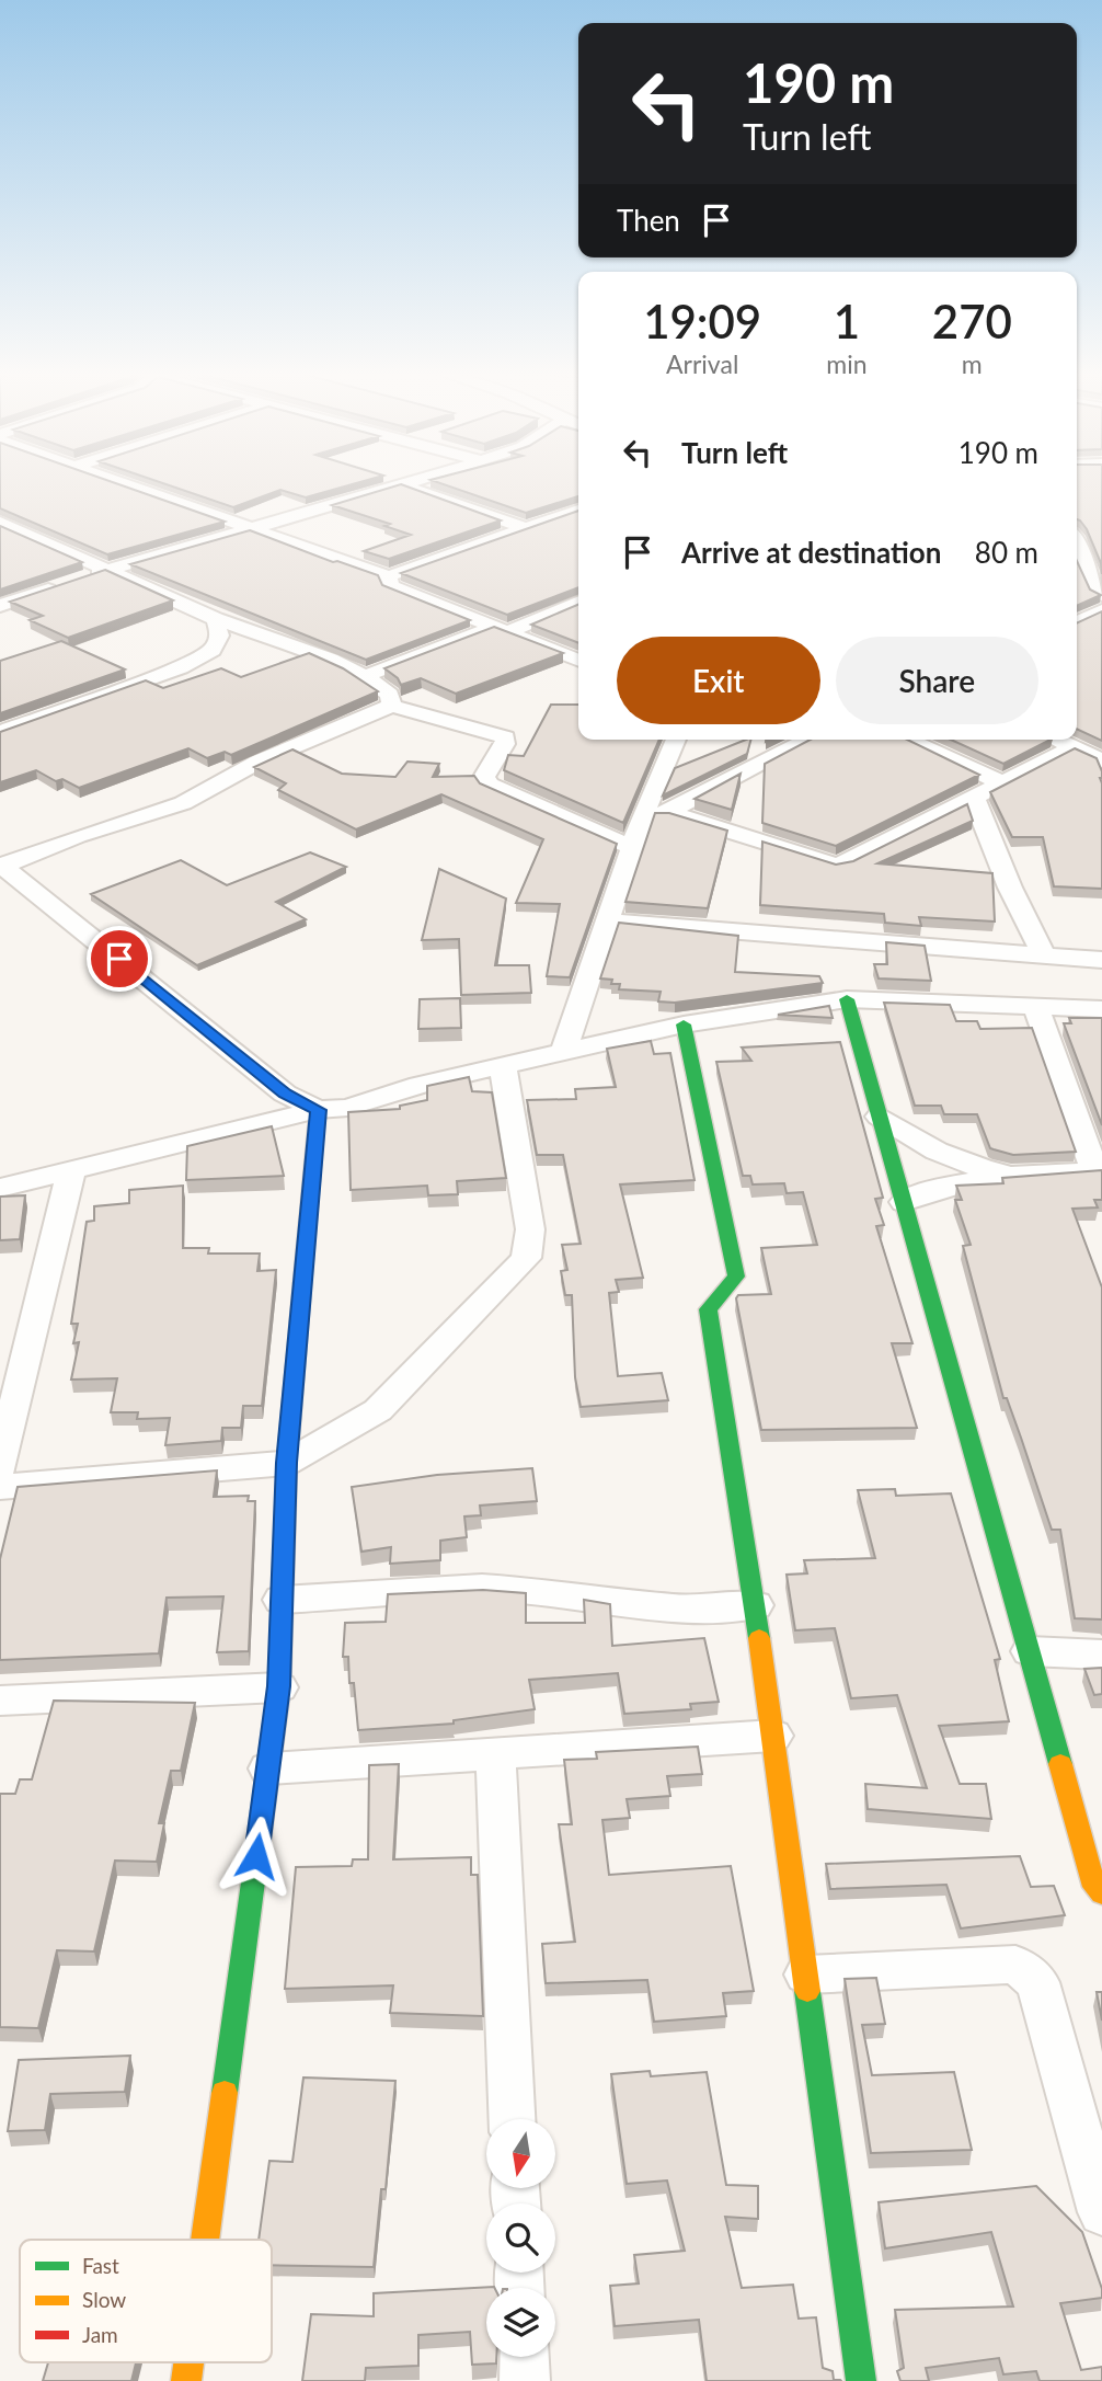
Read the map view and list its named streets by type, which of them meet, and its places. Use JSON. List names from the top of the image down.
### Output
{
  "legend": ["Fast", "Slow", "Jam"],
  "north": "bottom",
  "page": {
    "turn": ["190 m", "Turn left"],
    "then": "Then",
    "eta": [
      "19:09",
      "Arrival",
      "1",
      "min",
      "270",
      "m"
    ],
    "list": [
      {
        "name": "Turn left",
        "value": "190 m"
      },
      {
        "name": "Arrive at destination",
        "value": "80 m"
      }
    ],
    "buttons": ["Exit", "Share"]
  }
}
